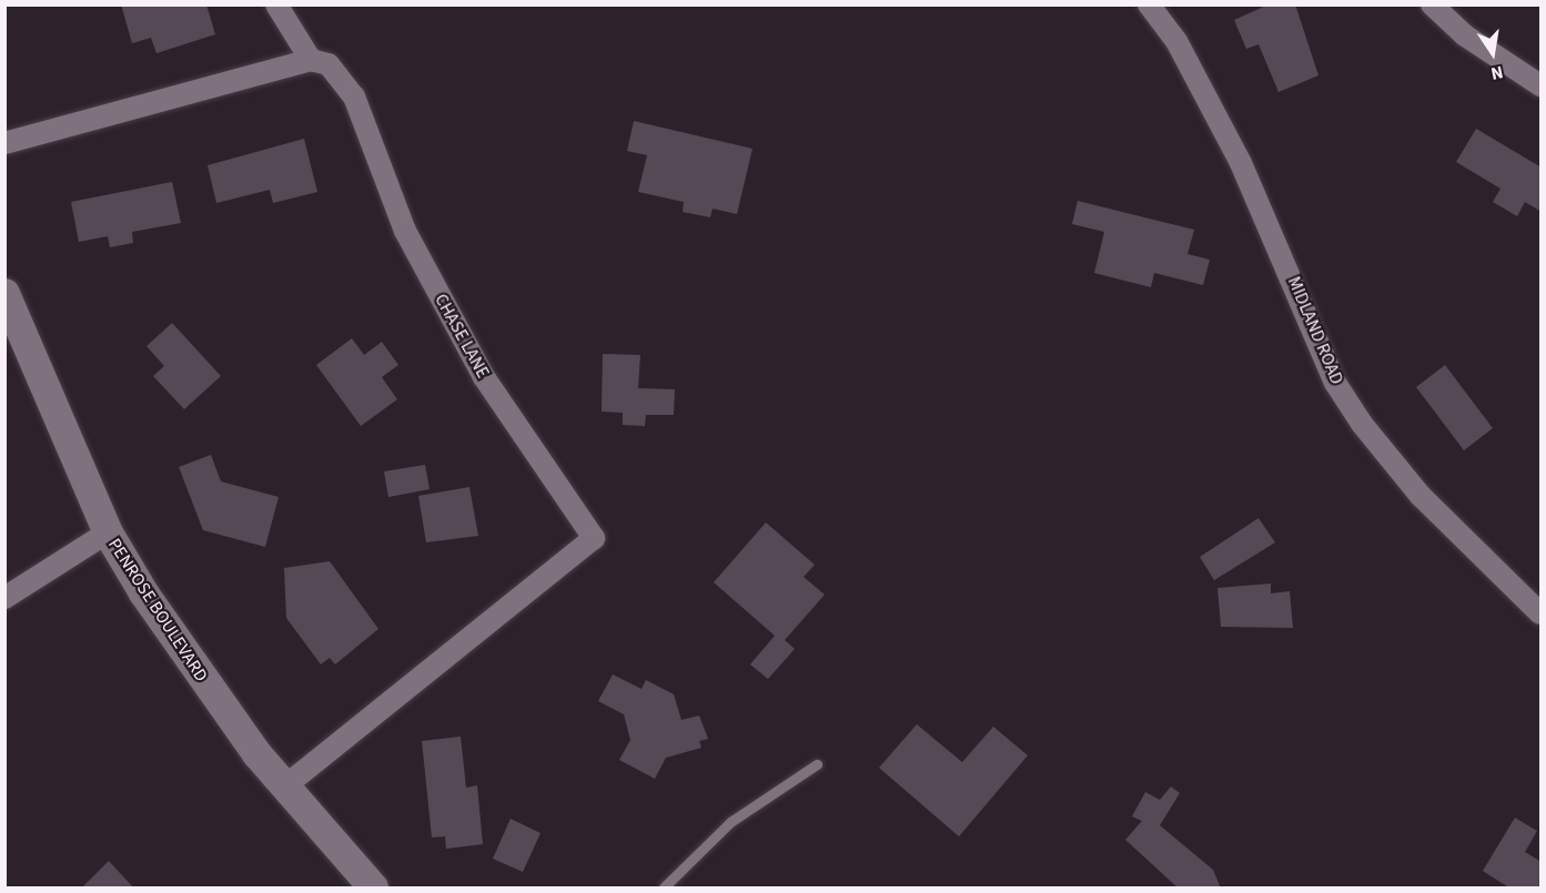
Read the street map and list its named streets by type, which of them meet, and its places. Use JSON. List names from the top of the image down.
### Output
{
  "streets": {
    "street": ["MIDLAND ROAD", "CHASE LANE", "PENROSE BOULEVARD"]
  },
  "crossings": [
    ["CHASE LANE", "PENROSE BOULEVARD"]
  ],
  "north": "bottom"
}
